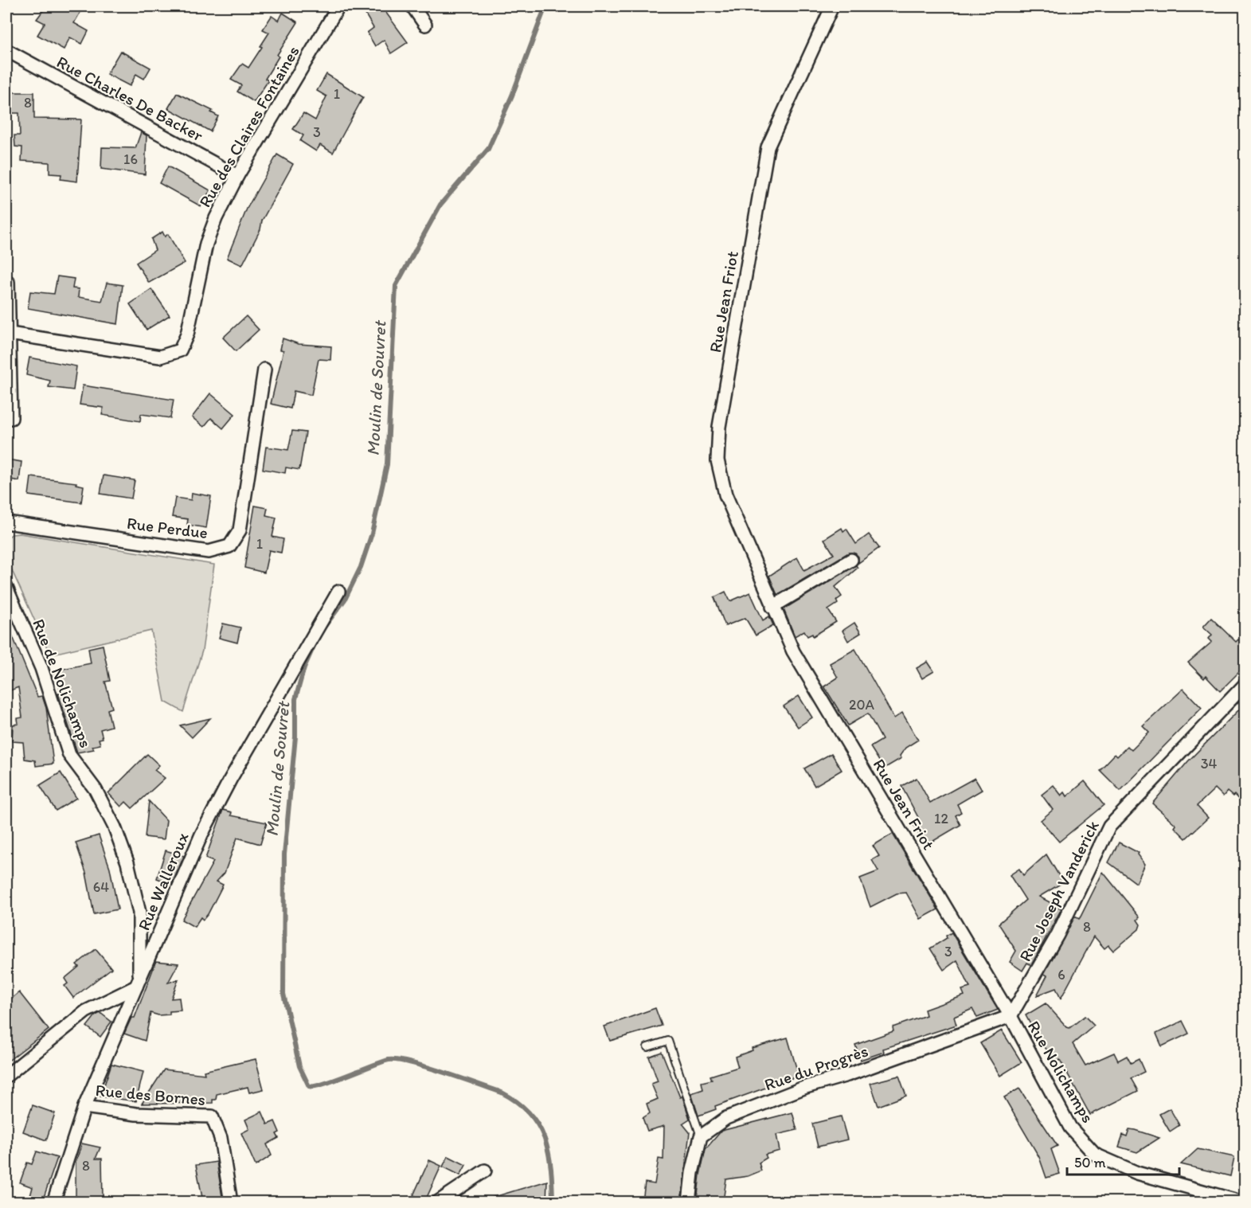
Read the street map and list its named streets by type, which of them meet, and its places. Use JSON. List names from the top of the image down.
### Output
{
  "streets": {
    "street": [
      "Rue Charles De Backer",
      "Rue des Claires Fontaines",
      "Rue Jean Friot",
      "Rue Perdue",
      "Rue de Nolichamps",
      "Rue Walleroux",
      "Rue Joseph Vanderick",
      "Rue du Progrès",
      "Rue Nolichamps",
      "Rue des Bornes"
    ]
  },
  "crossings": [
    ["Rue Charles De Backer", "Rue des Claires Fontaines"],
    ["Rue Jean Friot", "Rue Joseph Vanderick"],
    ["Rue Jean Friot", "Rue du Progrès"],
    ["Rue Jean Friot", "Rue Nolichamps"],
    ["Rue de Nolichamps", "Rue Walleroux"],
    ["Rue Walleroux", "Rue des Bornes"],
    ["Rue Joseph Vanderick", "Rue du Progrès"],
    ["Rue Joseph Vanderick", "Rue Nolichamps"],
    ["Rue du Progrès", "Rue Nolichamps"]
  ],
  "water": ["Moulin de Souvret"],
  "house_numbers": [
    "1",
    "8",
    "3",
    "16",
    "1",
    "20A",
    "34",
    "12",
    "64",
    "8",
    "3",
    "6",
    "8"
  ],
  "scale_bar": "50 m"
}
